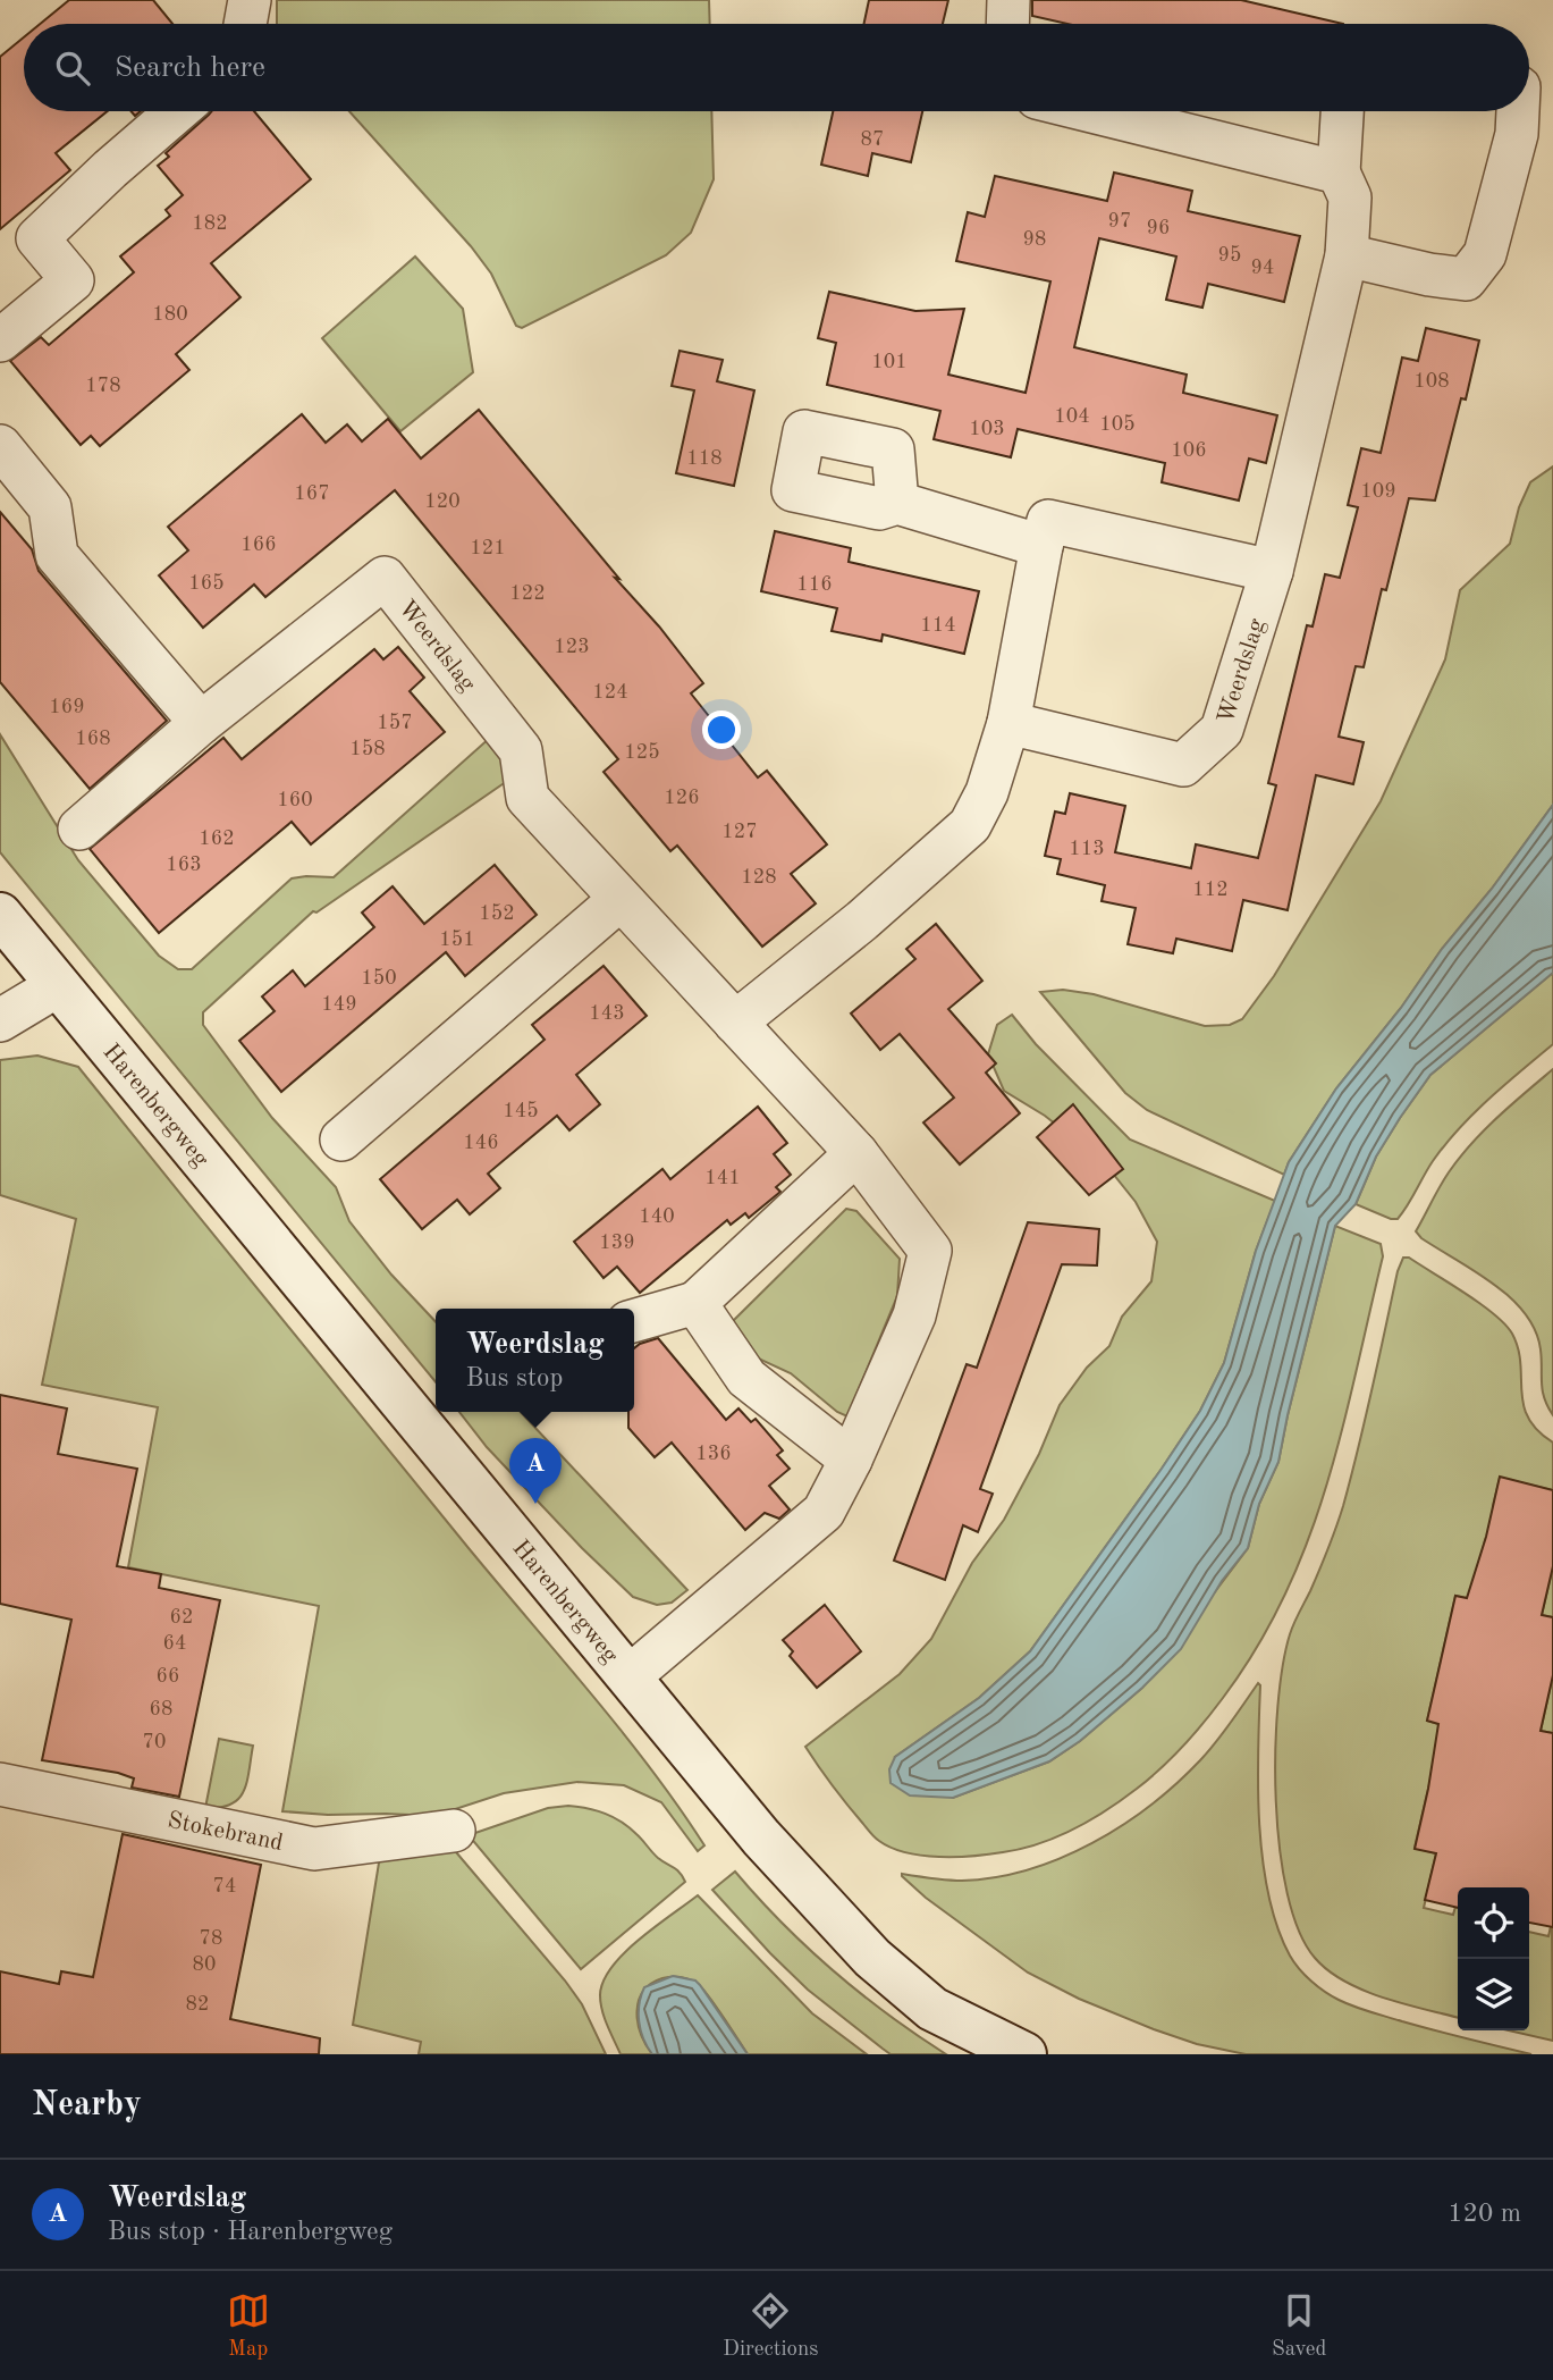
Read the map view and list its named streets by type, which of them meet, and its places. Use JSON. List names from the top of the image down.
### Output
{
  "streets": {
    "street": ["Weerdslag", "Harenbergweg", "Stokebrand"]
  },
  "crossings": [
    ["Weerdslag", "Harenbergweg"]
  ],
  "house_numbers": [
    "87",
    "97",
    "182",
    "96",
    "98",
    "95",
    "94",
    "180",
    "101",
    "108",
    "178",
    "104",
    "105",
    "103",
    "106",
    "118",
    "109",
    "167",
    "120",
    "166",
    "121",
    "165",
    "116",
    "122",
    "114",
    "123",
    "124",
    "169",
    "157",
    "168",
    "158",
    "125",
    "126",
    "160",
    "127",
    "162",
    "113",
    "163",
    "128",
    "112",
    "152",
    "151",
    "150",
    "149",
    "143",
    "145",
    "146",
    "141",
    "140",
    "139",
    "136",
    "62",
    "64",
    "66",
    "68",
    "70",
    "74",
    "78",
    "80",
    "82"
  ],
  "page": {
    "search": "Search here",
    "popup": ["Weerdslag", "Bus stop"],
    "pins": "A",
    "heading": "Nearby",
    "list": [
      {
        "mark": "A",
        "name": "Weerdslag",
        "note": "Bus stop · Harenbergweg",
        "value": "120 m"
      }
    ],
    "nav": ["Map", "Directions", "Saved"]
  }
}
